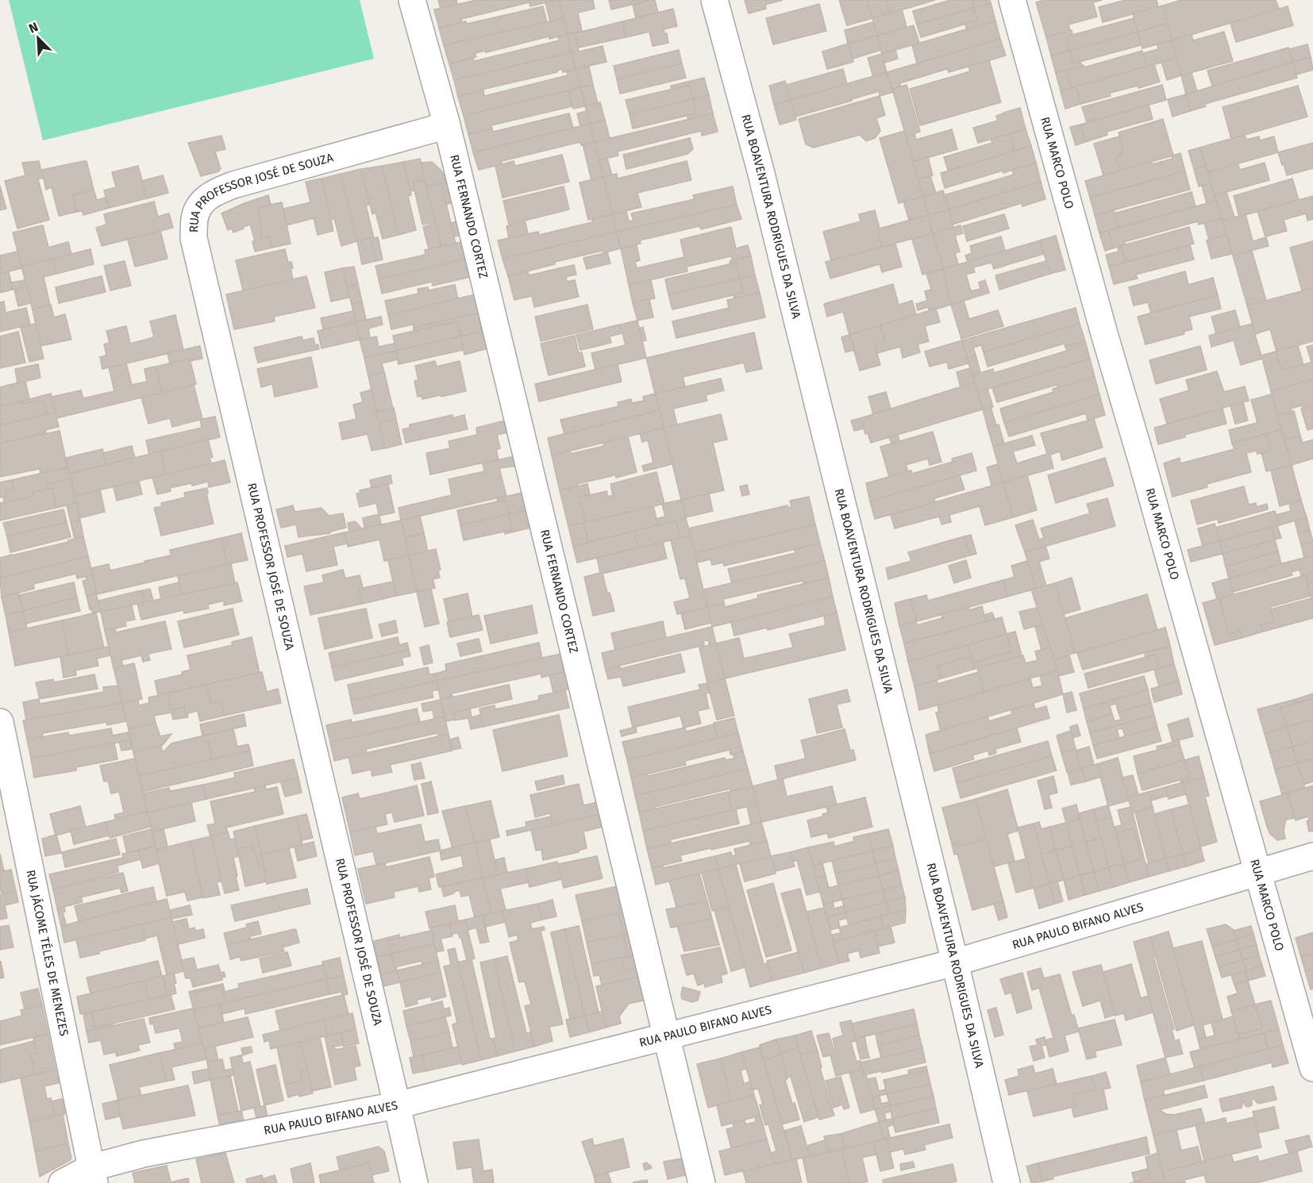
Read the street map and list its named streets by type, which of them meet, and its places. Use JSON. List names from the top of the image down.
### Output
{
  "streets": {
    "street": [
      "RUA MARCO POLO",
      "RUA PROFESSOR JOSÉ DE SOUZA",
      "RUA FERNANDO CORTEZ",
      "RUA BOAVENTURA RODRIGUES DA SILVA",
      "RUA PAULO BIFANO ALVES",
      "RUA JÁCOME TÉLES DE MENEZES"
    ]
  },
  "crossings": [
    ["RUA MARCO POLO", "RUA PAULO BIFANO ALVES"],
    ["RUA PROFESSOR JOSÉ DE SOUZA", "RUA FERNANDO CORTEZ"],
    ["RUA PROFESSOR JOSÉ DE SOUZA", "RUA PAULO BIFANO ALVES"],
    ["RUA FERNANDO CORTEZ", "RUA PAULO BIFANO ALVES"],
    ["RUA BOAVENTURA RODRIGUES DA SILVA", "RUA PAULO BIFANO ALVES"],
    ["RUA PAULO BIFANO ALVES", "RUA JÁCOME TÉLES DE MENEZES"]
  ],
  "north": "top left"
}
